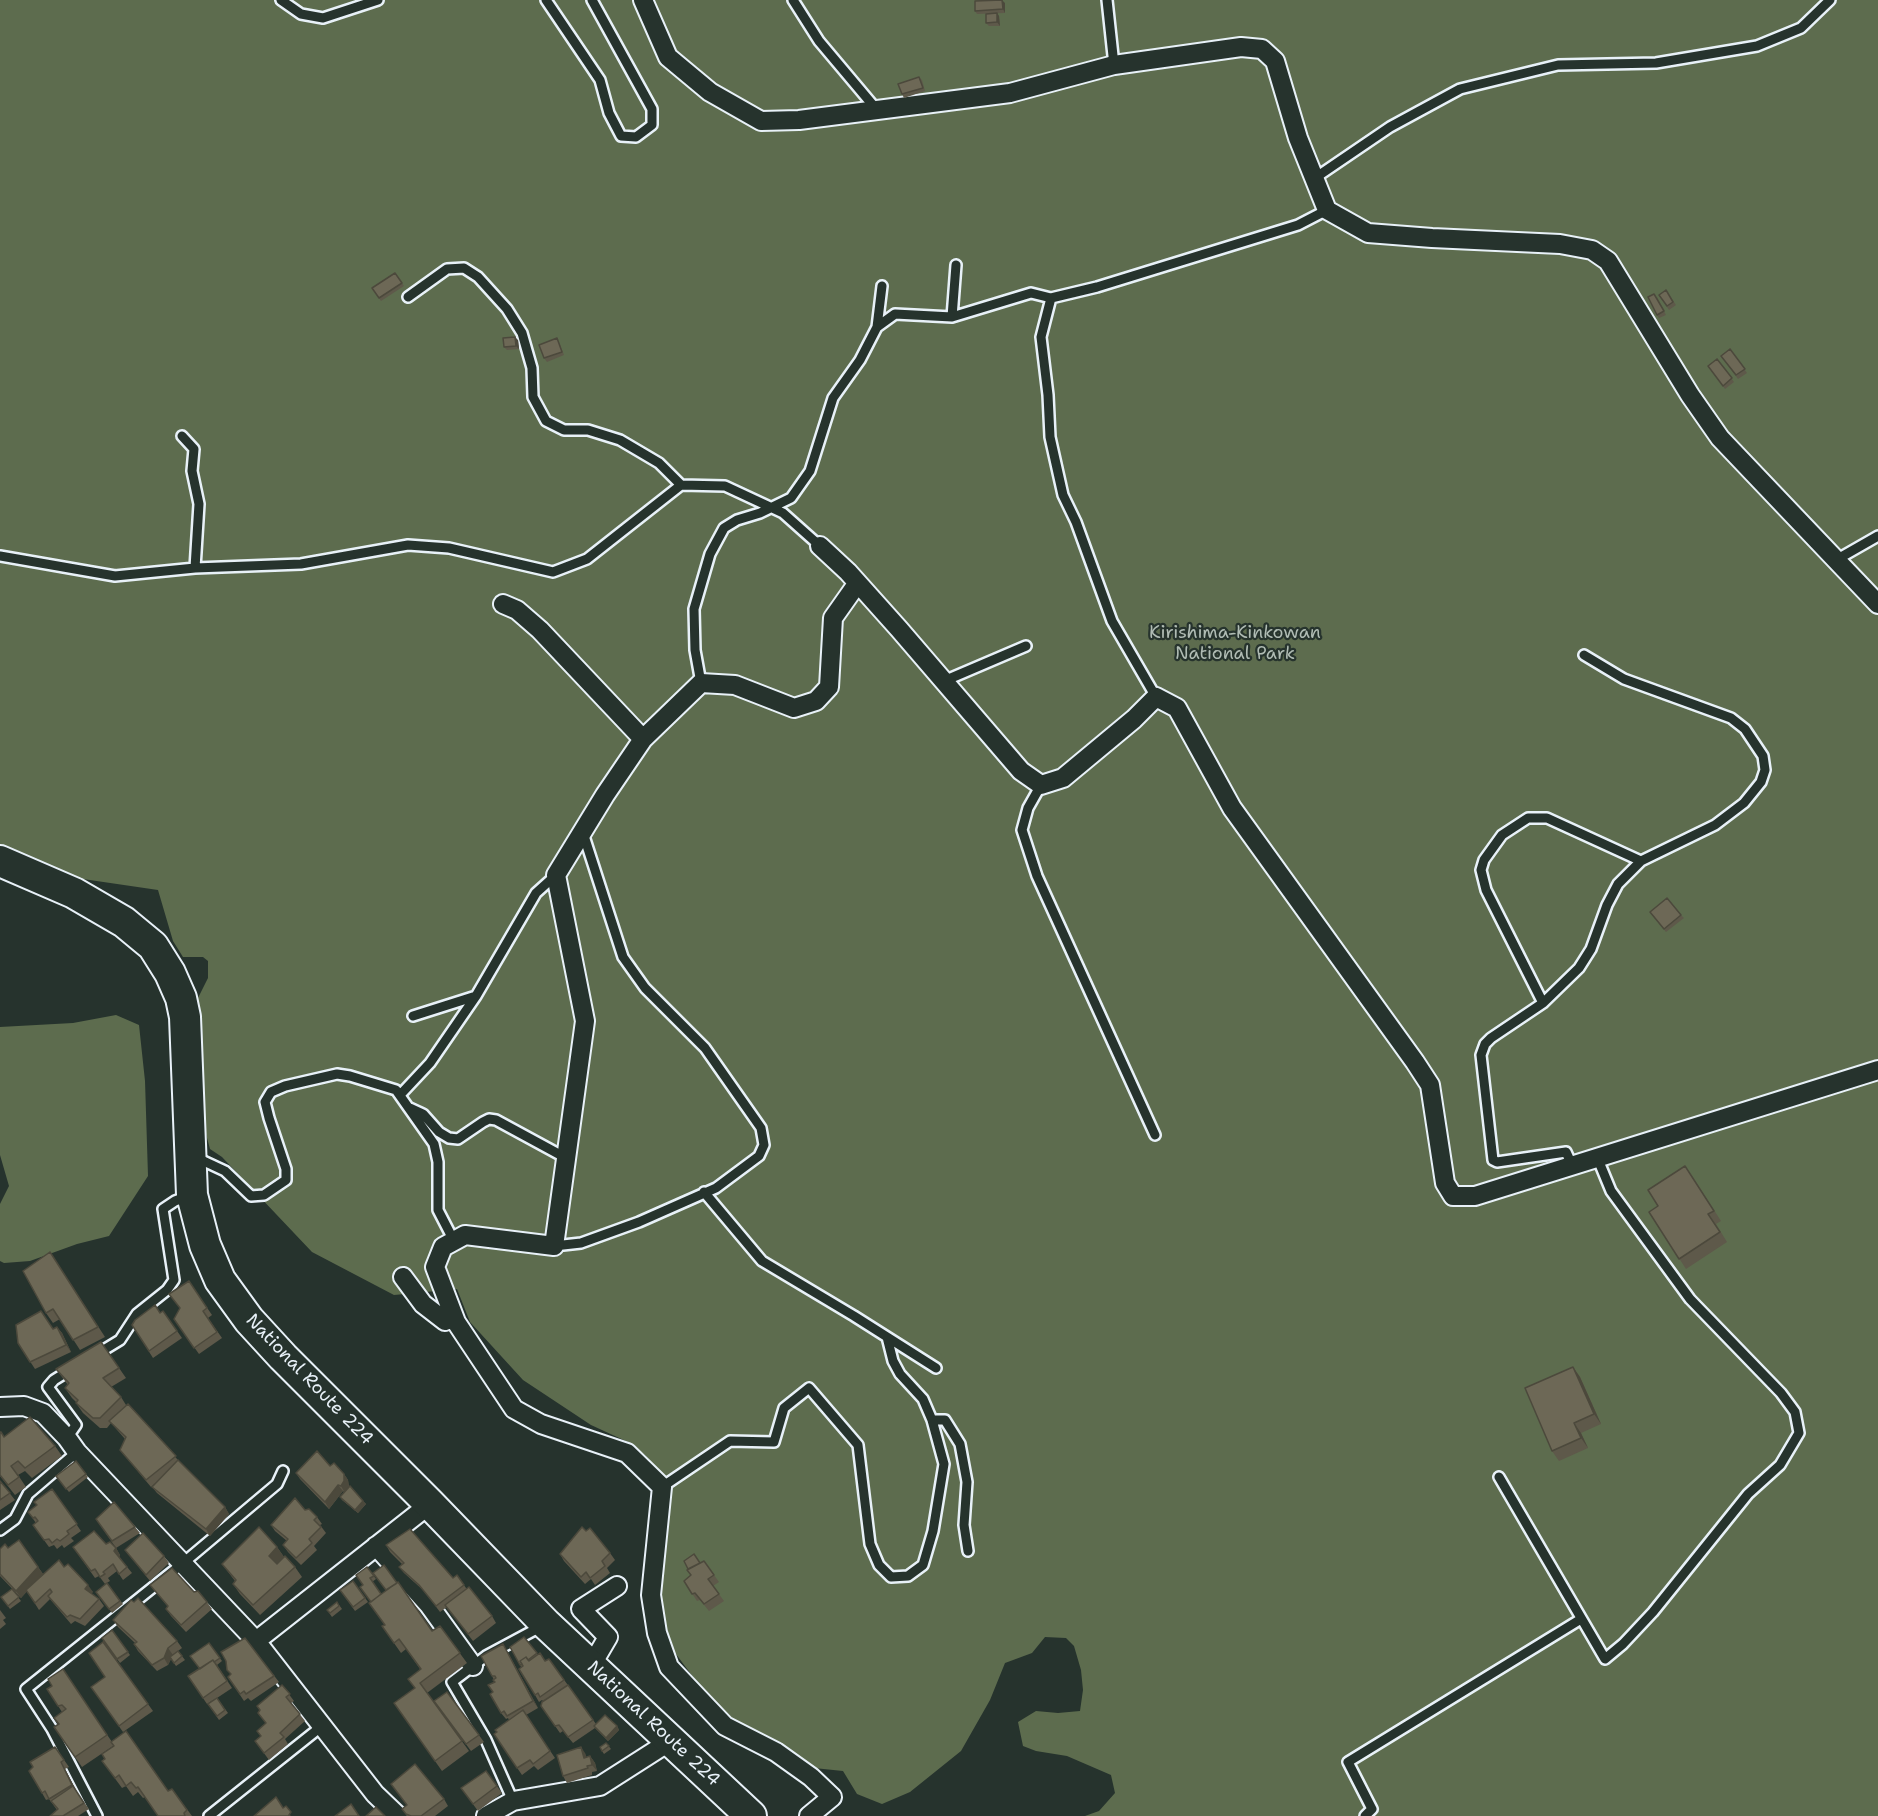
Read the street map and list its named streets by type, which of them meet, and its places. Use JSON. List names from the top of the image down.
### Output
{
  "streets": {
    "highway": ["National Route 224"]
  },
  "parks": ["Kirishima-Kinkowan National Park"]
}
